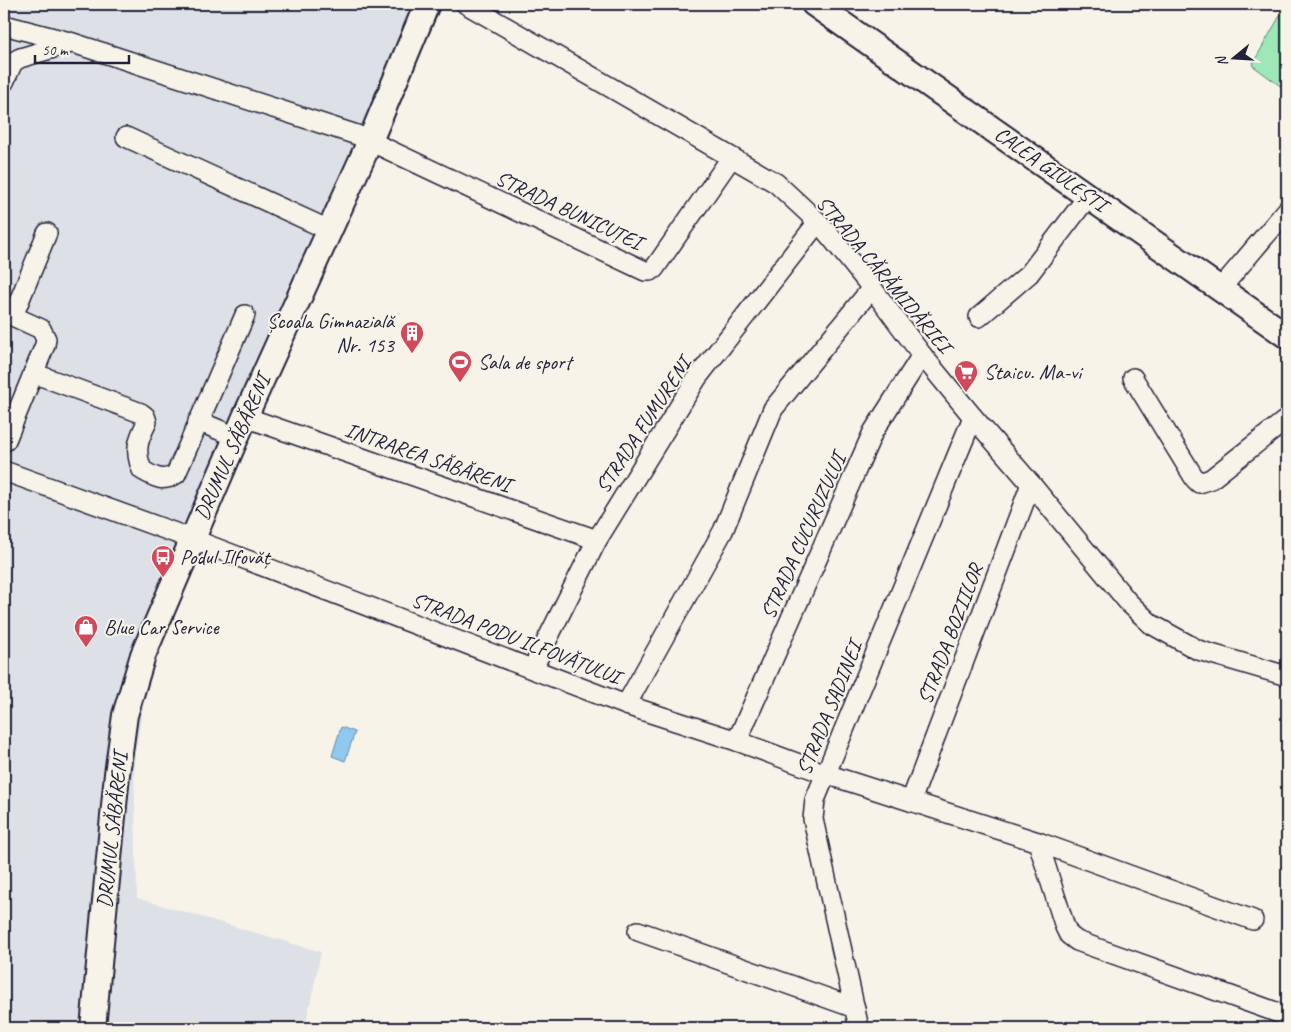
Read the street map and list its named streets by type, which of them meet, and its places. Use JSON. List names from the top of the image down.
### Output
{
  "streets": {
    "main road": ["CALEA GIULEȘTI", "DRUMUL SĂBĂRENI"],
    "street": [
      "STRADA BUNICUȚEI",
      "STRADA CĂRĂMIDĂRIEI",
      "STRADA FUMURENI",
      "INTRAREA SĂBĂRENI",
      "STRADA CUCURUZULUI",
      "STRADA BOZIILOR",
      "STRADA PODU ILFOVĂȚULUI",
      "STRADA SADINEI"
    ]
  },
  "crossings": [
    ["STRADA BUNICUȚEI", "STRADA CĂRĂMIDĂRIEI"],
    ["STRADA BUNICUȚEI", "DRUMUL SĂBĂRENI"],
    ["STRADA CĂRĂMIDĂRIEI", "STRADA FUMURENI"],
    ["STRADA CĂRĂMIDĂRIEI", "STRADA CUCURUZULUI"],
    ["STRADA CĂRĂMIDĂRIEI", "STRADA BOZIILOR"],
    ["STRADA CĂRĂMIDĂRIEI", "STRADA SADINEI"],
    ["STRADA FUMURENI", "INTRAREA SĂBĂRENI"],
    ["STRADA FUMURENI", "STRADA PODU ILFOVĂȚULUI"],
    ["DRUMUL SĂBĂRENI", "INTRAREA SĂBĂRENI"],
    ["DRUMUL SĂBĂRENI", "STRADA PODU ILFOVĂȚULUI"],
    ["STRADA CUCURUZULUI", "STRADA PODU ILFOVĂȚULUI"],
    ["STRADA BOZIILOR", "STRADA PODU ILFOVĂȚULUI"],
    ["STRADA PODU ILFOVĂȚULUI", "STRADA SADINEI"]
  ],
  "places": {
    "building": ["Școala Gimnazială Nr. 153"],
    "sports": ["Sala de sport"],
    "supermarket": ["Staicu. Ma-vi"],
    "bus stop": ["Podul Ilfovăț"],
    "shop": ["Blue Car Service"]
  },
  "scale_bar": "50 m",
  "north": "left"
}
